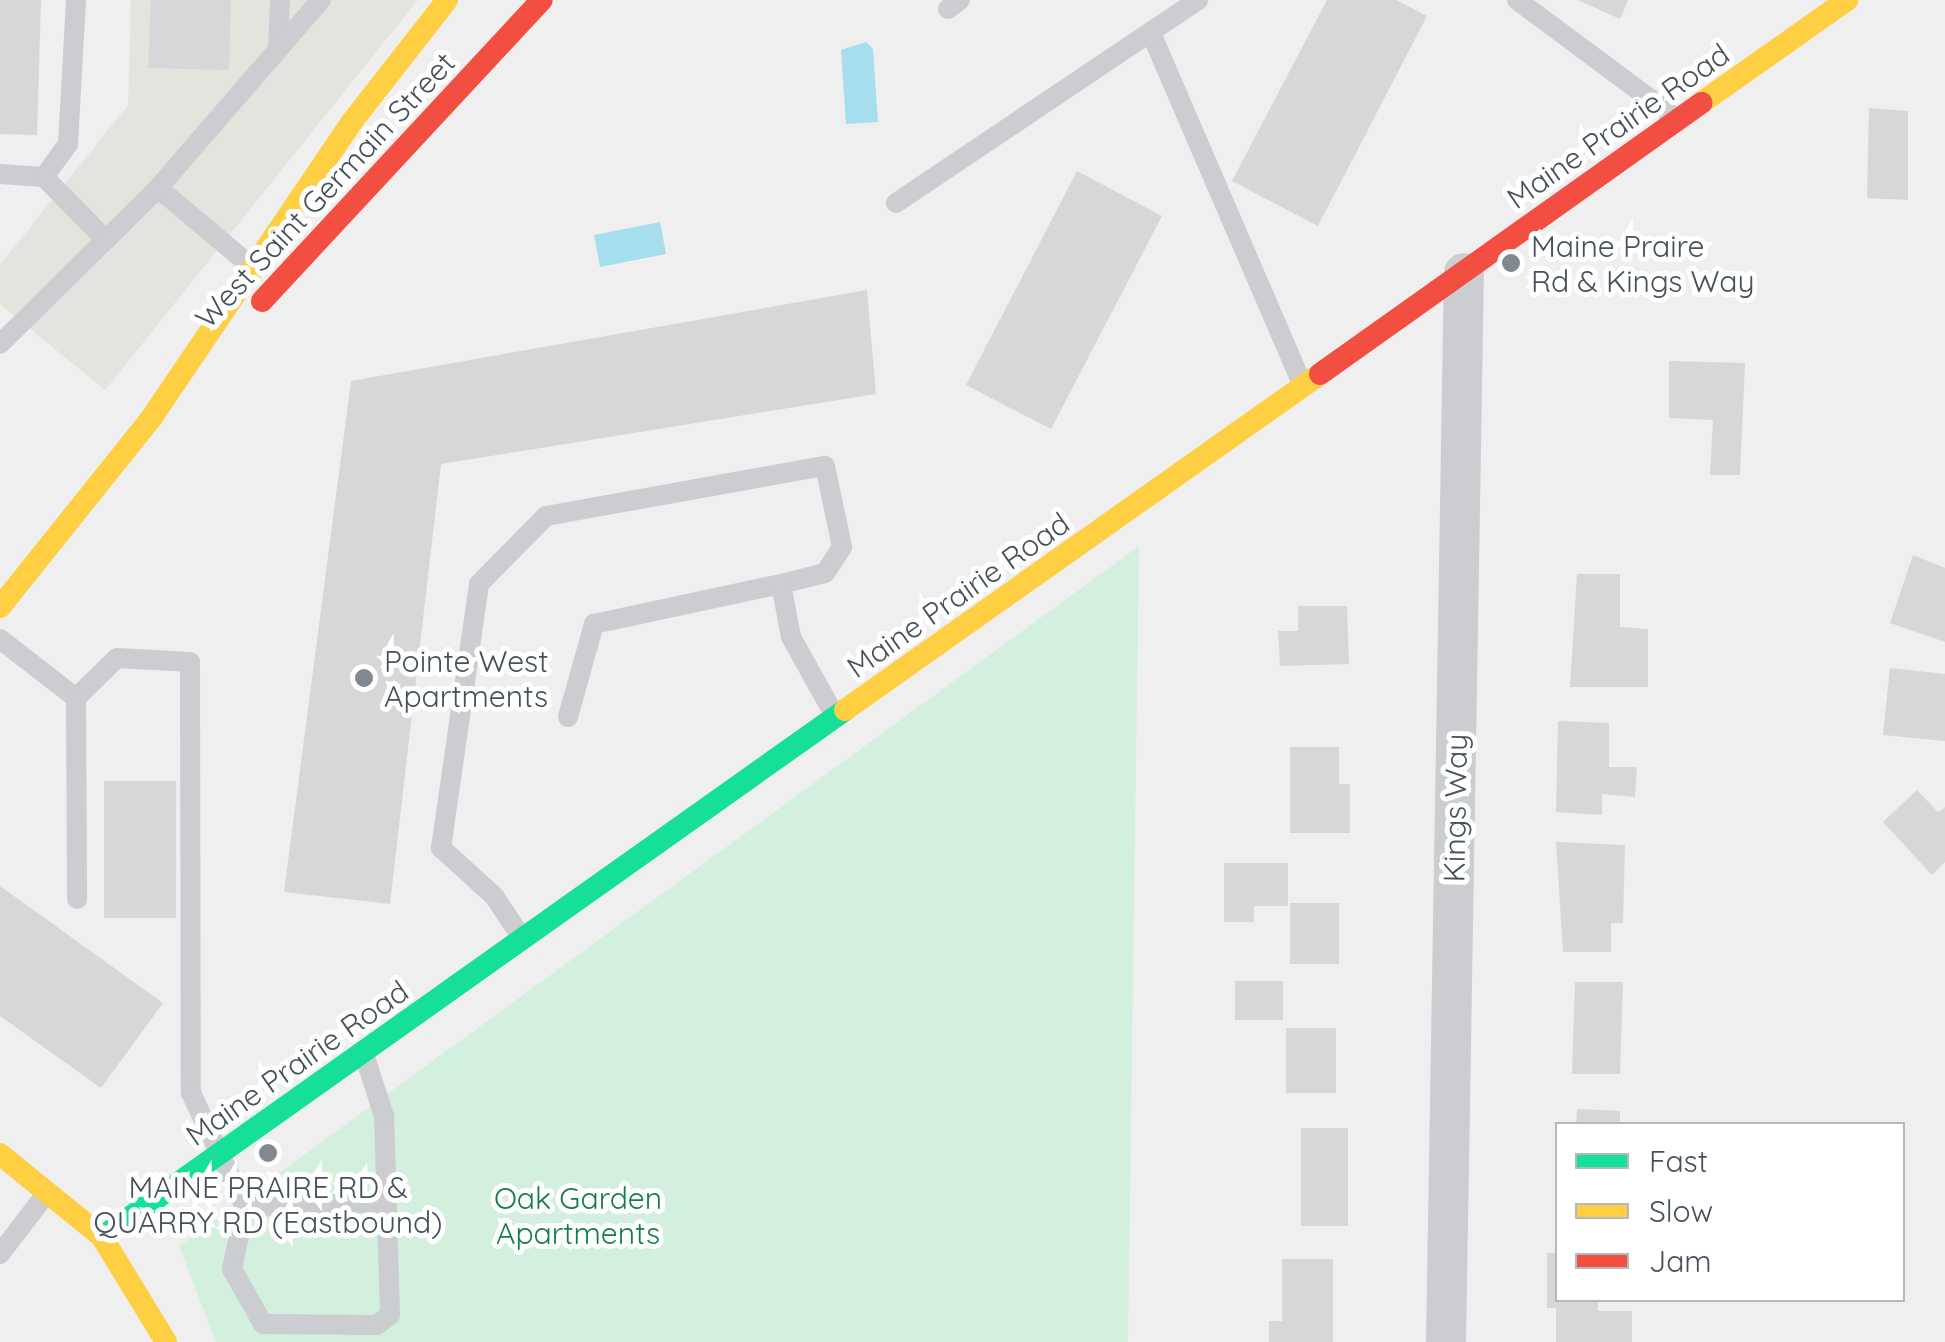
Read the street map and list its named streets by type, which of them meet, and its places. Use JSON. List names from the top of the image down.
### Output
{
  "streets": {
    "street": ["Maine Prairie Road", "West Saint Germain Street", "Kings Way"]
  },
  "crossings": [
    ["Maine Prairie Road", "Kings Way"]
  ],
  "parks": ["Oak Garden Apartments"],
  "places": ["Maine Praire Rd & Kings Way", "Pointe West Apartments", "MAINE PRAIRE RD & QUARRY RD (Eastbound)"],
  "legend": ["Fast", "Slow", "Jam"]
}
